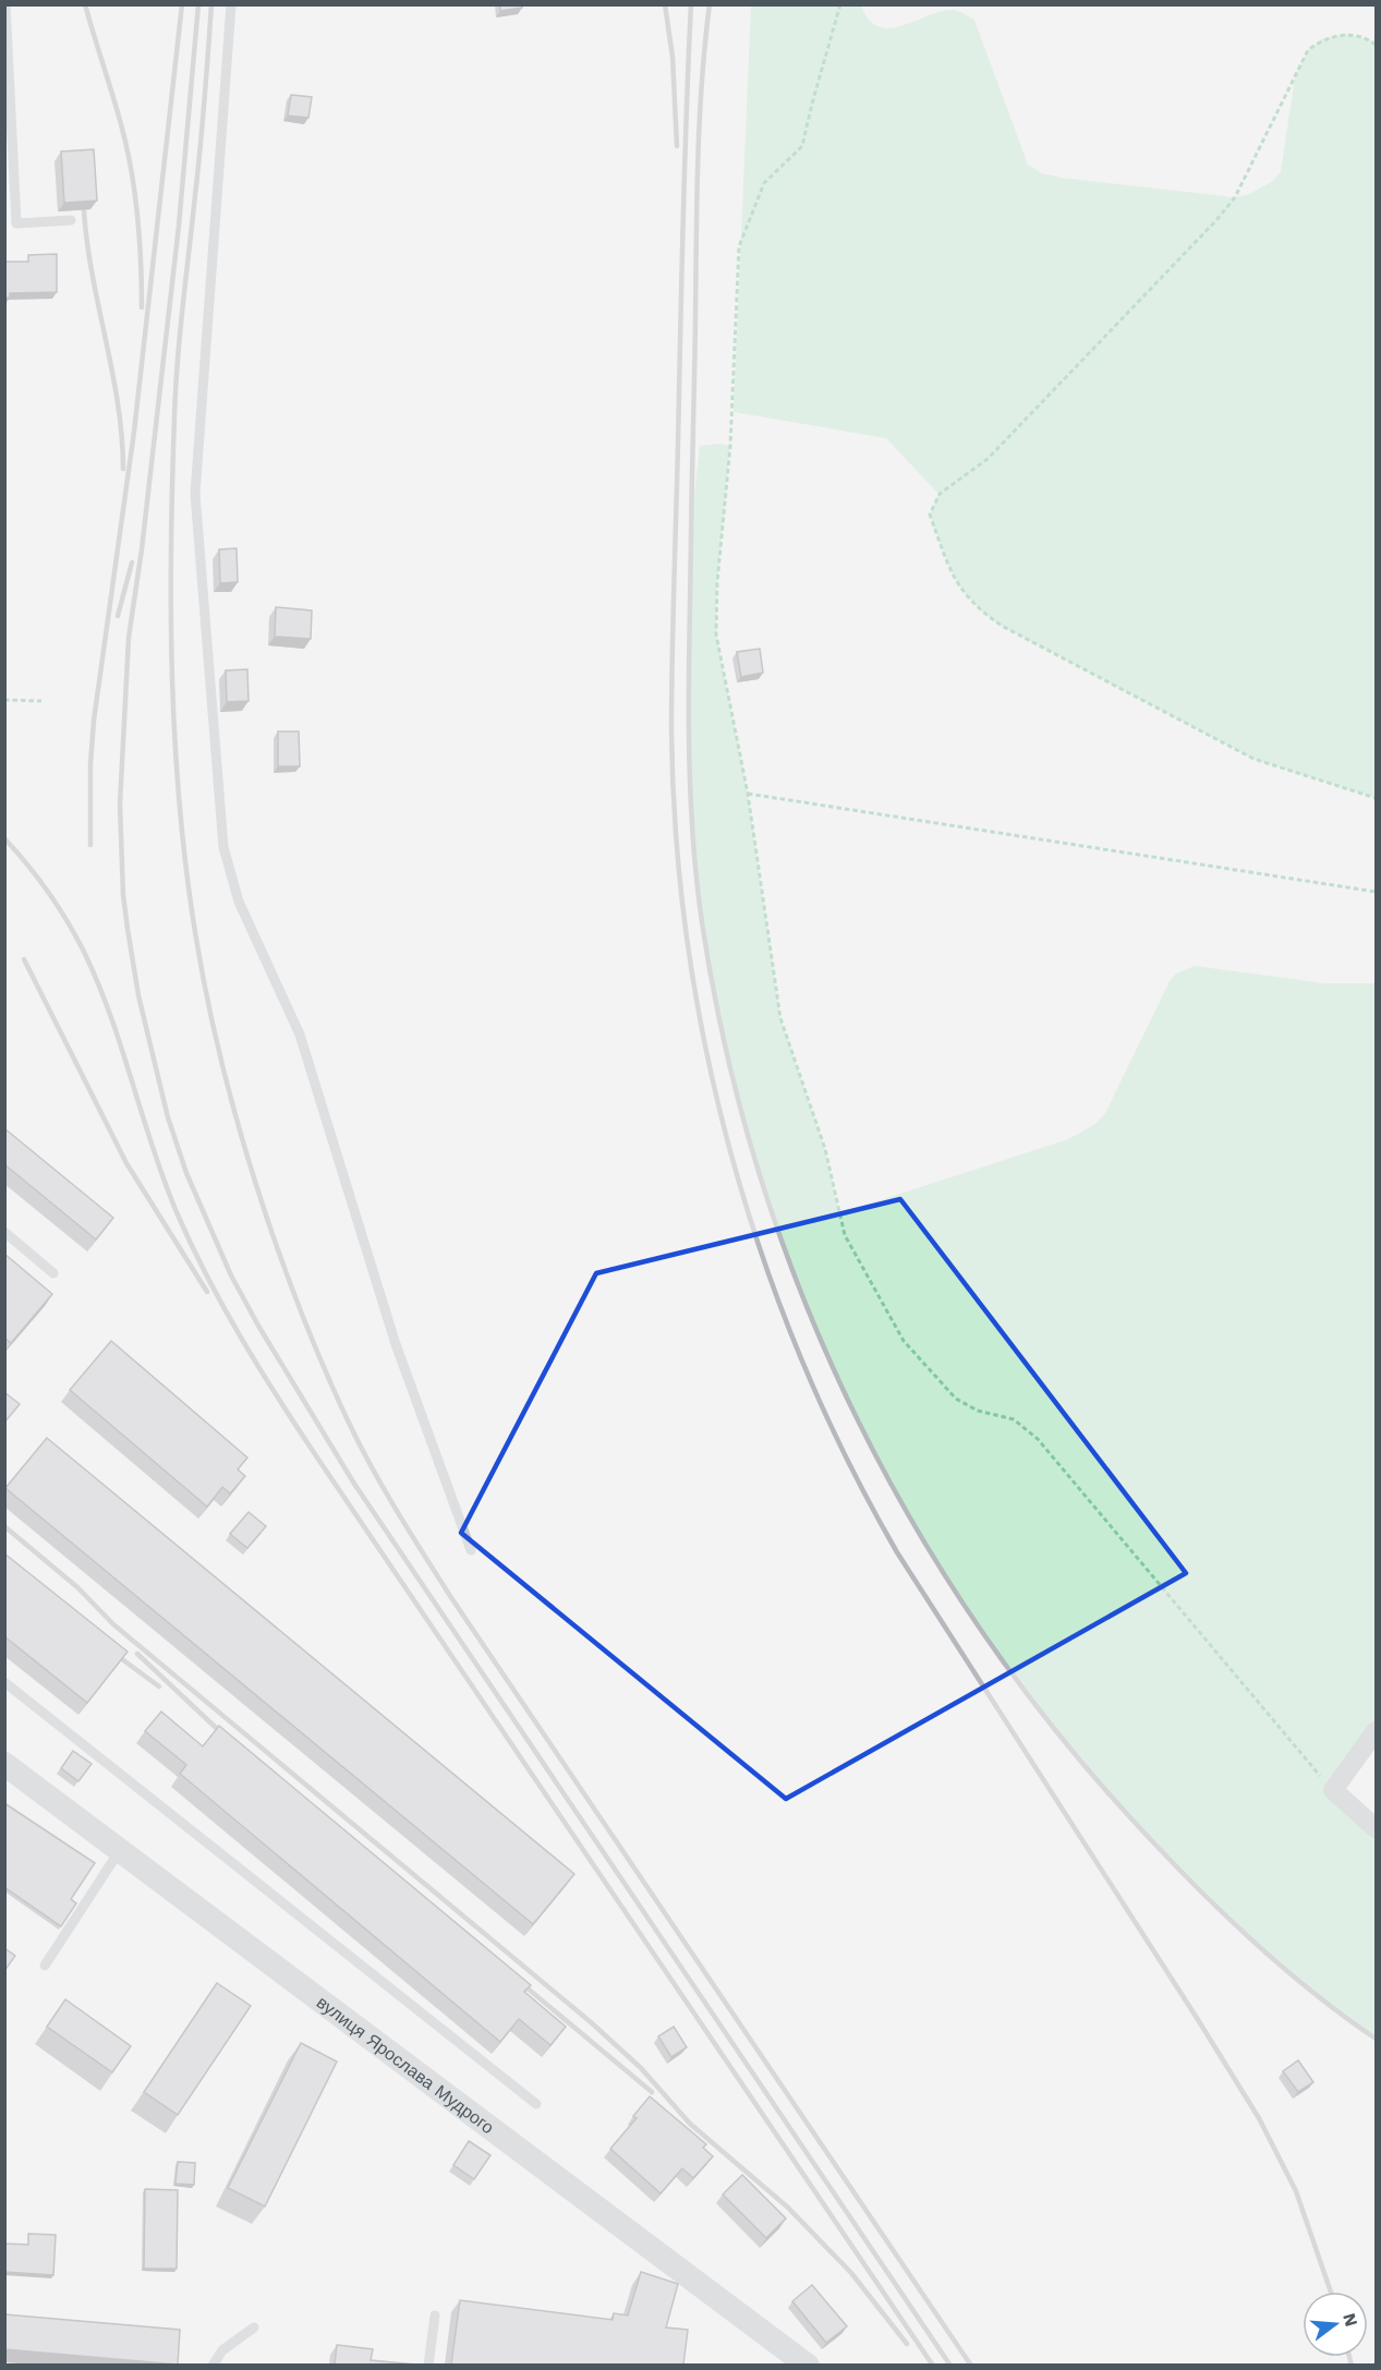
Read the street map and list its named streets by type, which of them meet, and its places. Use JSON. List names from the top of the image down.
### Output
{
  "streets": {
    "street": ["вулиця Ярослава Мудрого"]
  },
  "north": "right"
}
